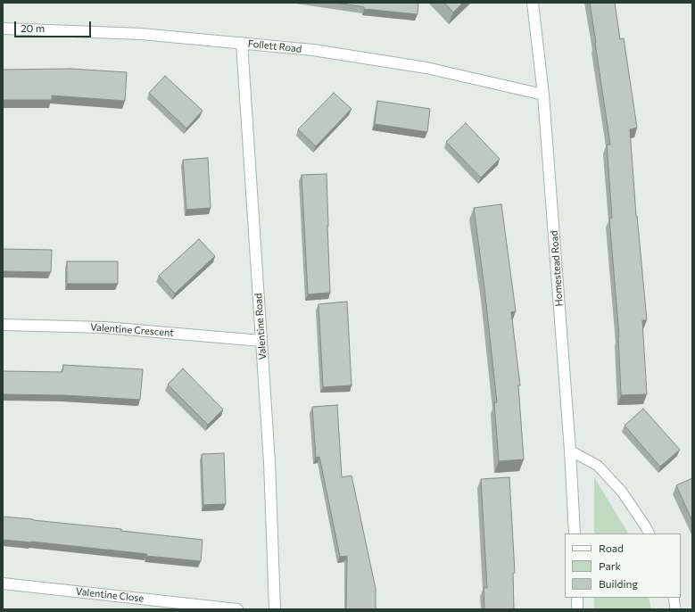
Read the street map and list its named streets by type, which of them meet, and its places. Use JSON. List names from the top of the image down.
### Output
{
  "streets": {
    "street": [
      "Follett Road",
      "Homestead Road",
      "Valentine Road",
      "Valentine Crescent",
      "Valentine Close"
    ]
  },
  "crossings": [
    ["Follett Road", "Homestead Road"],
    ["Follett Road", "Valentine Road"],
    ["Valentine Road", "Valentine Crescent"]
  ],
  "legend": ["Road", "Park", "Building"],
  "scale_bar": "20 m"
}
